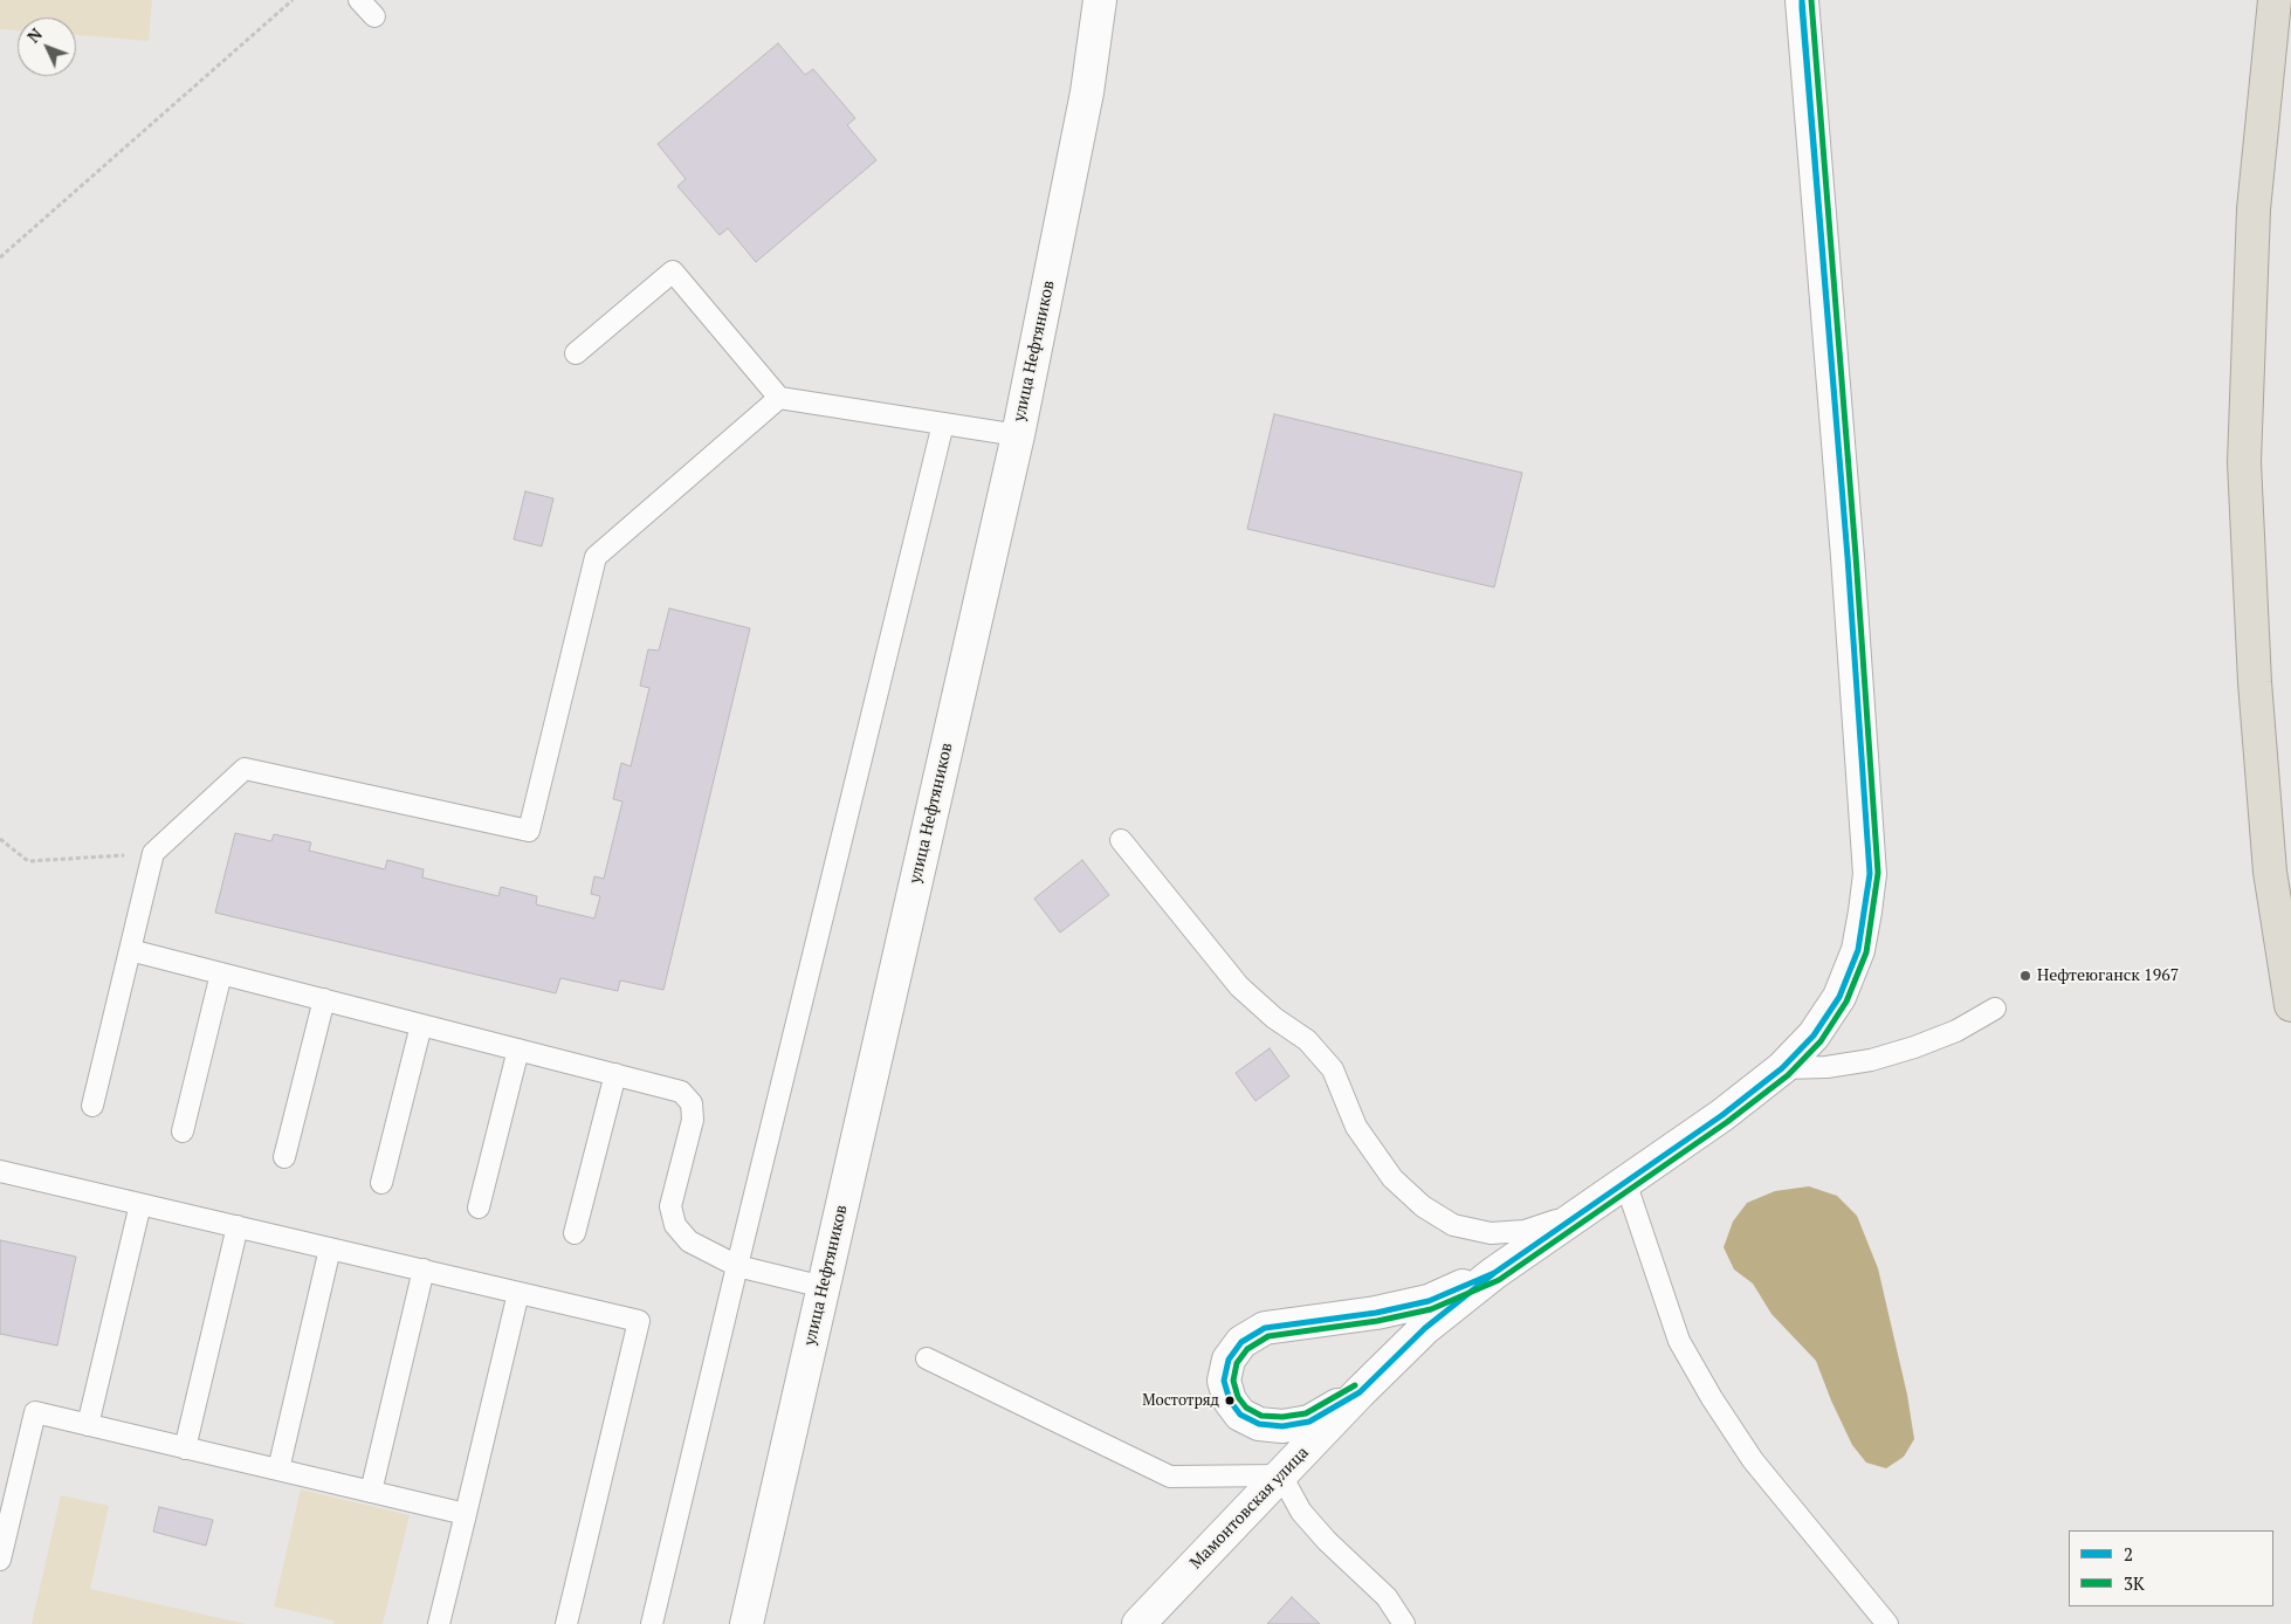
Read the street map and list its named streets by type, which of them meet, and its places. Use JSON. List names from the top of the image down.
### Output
{
  "streets": {
    "street": ["улица Нефтяников", "Мамонтовская улица"]
  },
  "places": ["Нефтеюганск 1967", "Мостотряд"],
  "lines": ["transit line 2", "transit line 3К"],
  "legend": ["2", "3К"],
  "north": "top left"
}
